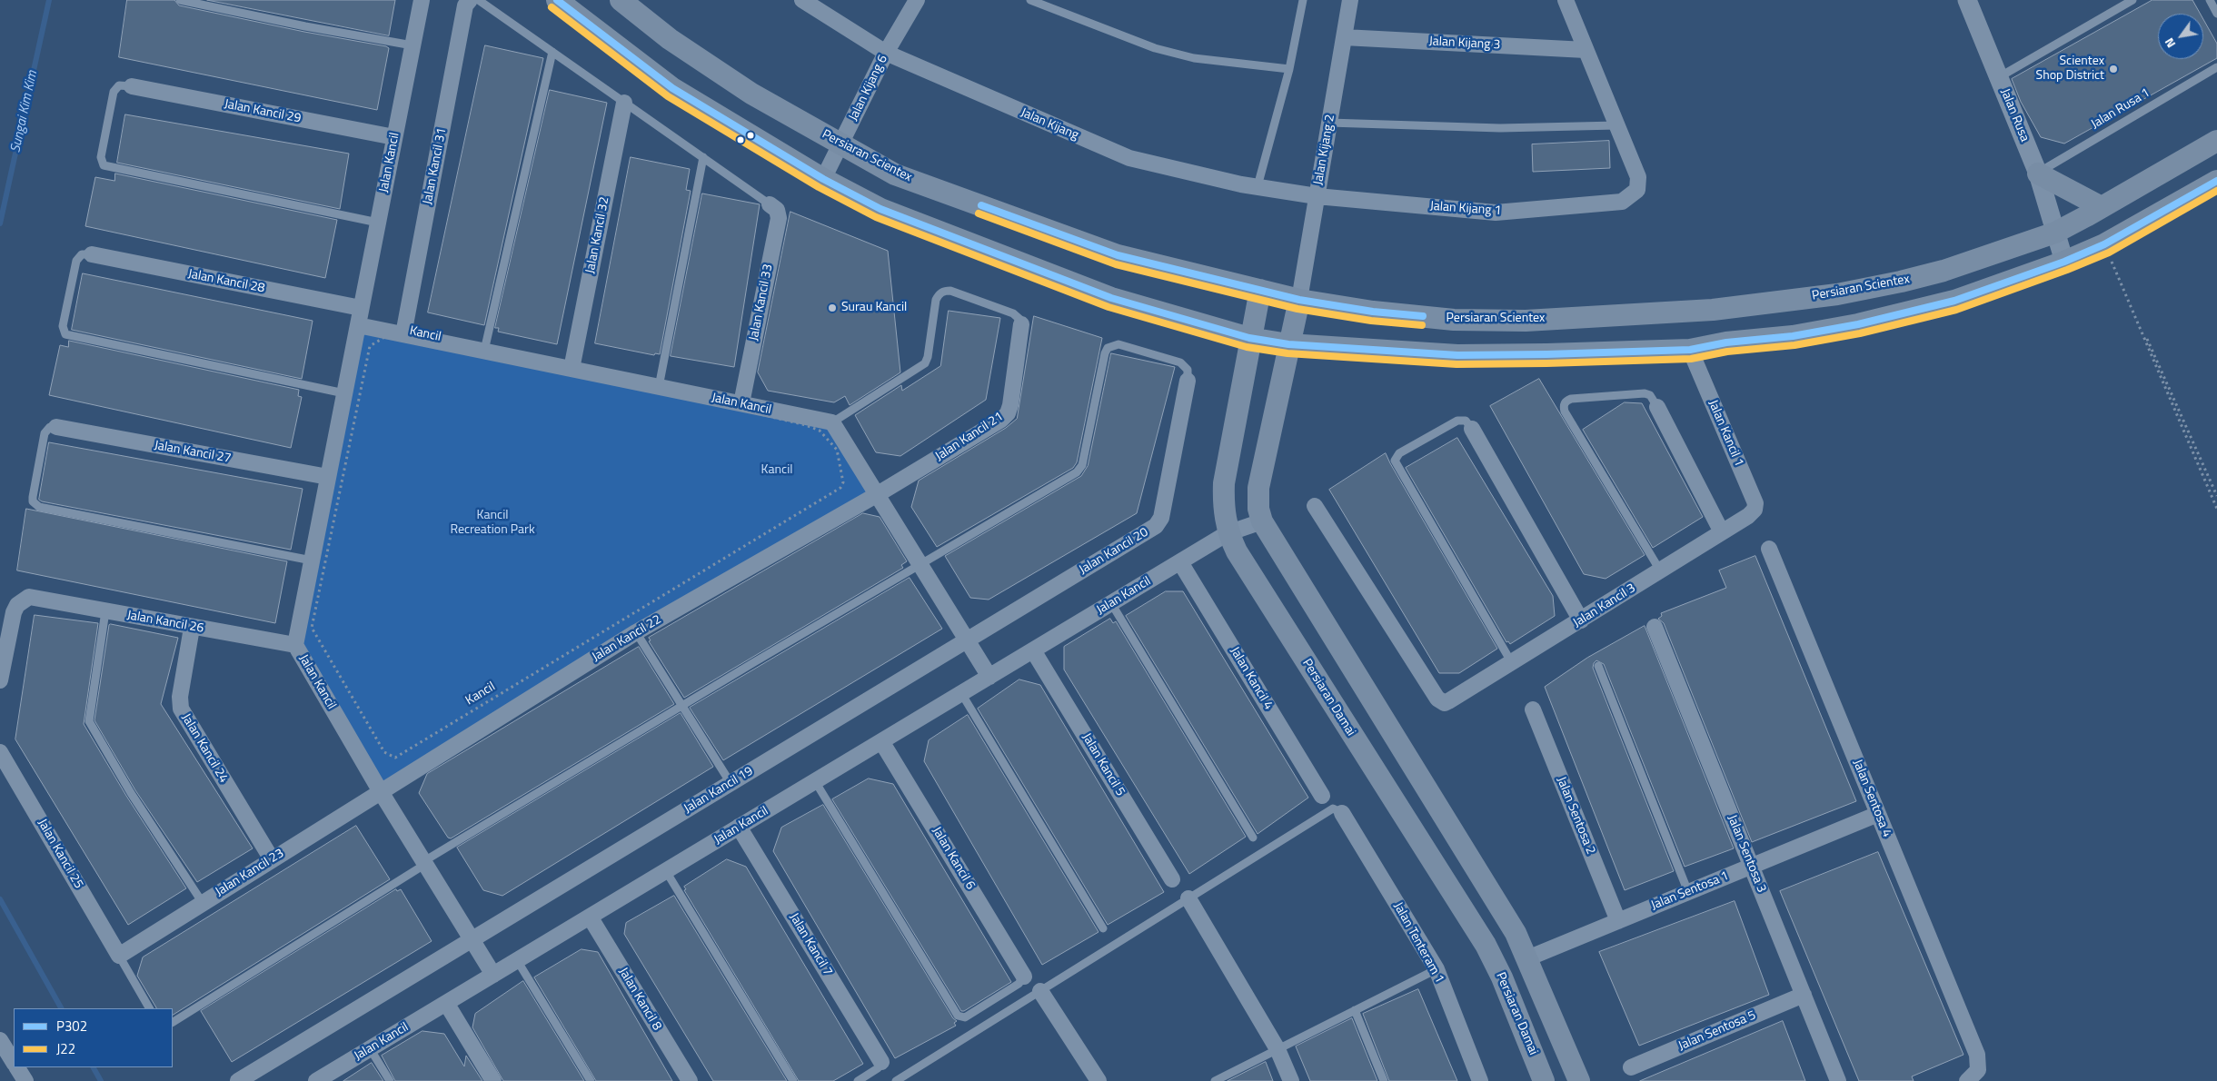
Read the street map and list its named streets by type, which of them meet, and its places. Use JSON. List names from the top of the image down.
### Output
{
  "streets": {
    "main road": ["Persiaran Scientex", "Persiaran Damai"],
    "street": [
      "Jalan Kijang 3",
      "Jalan Kijang 6",
      "Jalan Kancil 29",
      "Jalan Rusa",
      "Jalan Kijang",
      "Jalan Kijang 2",
      "Jalan Kancil",
      "Jalan Kancil 31",
      "Jalan Kijang 1",
      "Jalan Kancil 32",
      "Jalan Kancil 28",
      "Jalan Kancil 33",
      "Jalan Kancil 1",
      "Jalan Kancil 21",
      "Jalan Kancil 27",
      "Jalan Kancil 20",
      "Jalan Kancil 3",
      "Jalan Kancil 26",
      "Jalan Kancil 22",
      "Jalan Kancil 4",
      "Jalan Kancil 24",
      "Jalan Kancil 5",
      "Jalan Kancil 19",
      "Jalan Sentosa 4",
      "Jalan Sentosa 2",
      "Jalan Kancil 25",
      "Jalan Sentosa 3",
      "Jalan Kancil 6",
      "Jalan Kancil 23",
      "Jalan Sentosa 1",
      "Jalan Tenteram 1",
      "Jalan Kancil 7",
      "Jalan Kancil 8",
      "Jalan Sentosa 5"
    ],
    "lane": ["Jalan Rusa 1"],
    "path": ["Kancil"]
  },
  "crossings": [
    ["Jalan Kijang 3", "Jalan Kijang 2"],
    ["Jalan Kijang 6", "Jalan Kijang"],
    ["Jalan Kijang 6", "Persiaran Scientex"],
    ["Jalan Rusa 1", "Jalan Rusa"],
    ["Jalan Kancil 29", "Jalan Kancil"],
    ["Jalan Rusa", "Persiaran Scientex"],
    ["Jalan Kijang", "Jalan Kijang 2"],
    ["Jalan Kijang", "Jalan Kijang 1"],
    ["Jalan Kijang 2", "Persiaran Scientex"],
    ["Jalan Kijang 2", "Jalan Kijang 1"],
    ["Persiaran Scientex", "Persiaran Damai"],
    ["Jalan Kancil", "Jalan Kancil 31"],
    ["Jalan Kancil", "Jalan Kancil 32"],
    ["Jalan Kancil", "Jalan Kancil 28"],
    ["Jalan Kancil", "Jalan Kancil 33"],
    ["Jalan Kancil", "Jalan Kancil 27"],
    ["Jalan Kancil", "Jalan Kancil 26"],
    ["Jalan Kancil", "Jalan Kancil 22"],
    ["Jalan Kancil", "Jalan Kancil 4"],
    ["Jalan Kancil", "Persiaran Damai"],
    ["Jalan Kancil", "Jalan Kancil 5"],
    ["Jalan Kancil", "Jalan Kancil 19"],
    ["Jalan Kancil", "Jalan Kancil 6"],
    ["Jalan Kancil", "Jalan Kancil 23"],
    ["Jalan Kancil", "Jalan Kancil 7"],
    ["Jalan Kancil", "Jalan Kancil 8"],
    ["Jalan Kancil 1", "Jalan Kancil 3"],
    ["Jalan Kancil 21", "Jalan Kancil 22"],
    ["Jalan Kancil 20", "Jalan Kancil 19"],
    ["Jalan Kancil 26", "Jalan Kancil 24"],
    ["Jalan Kancil 22", "Jalan Kancil 23"],
    ["Jalan Kancil 24", "Jalan Kancil 23"],
    ["Jalan Sentosa 4", "Jalan Sentosa 1"],
    ["Jalan Sentosa 2", "Jalan Sentosa 1"],
    ["Jalan Kancil 25", "Jalan Kancil 23"],
    ["Jalan Sentosa 3", "Jalan Sentosa 1"],
    ["Jalan Sentosa 3", "Jalan Sentosa 5"]
  ],
  "water": ["Sungai Kim Kim"],
  "parks": ["Kancil", "Kancil Recreation Park"],
  "places": ["Scientex Shop District", "Surau Kancil"],
  "lines": ["transit line P302", "transit line J22"],
  "legend": ["P302", "J22"],
  "north": "bottom left"
}
